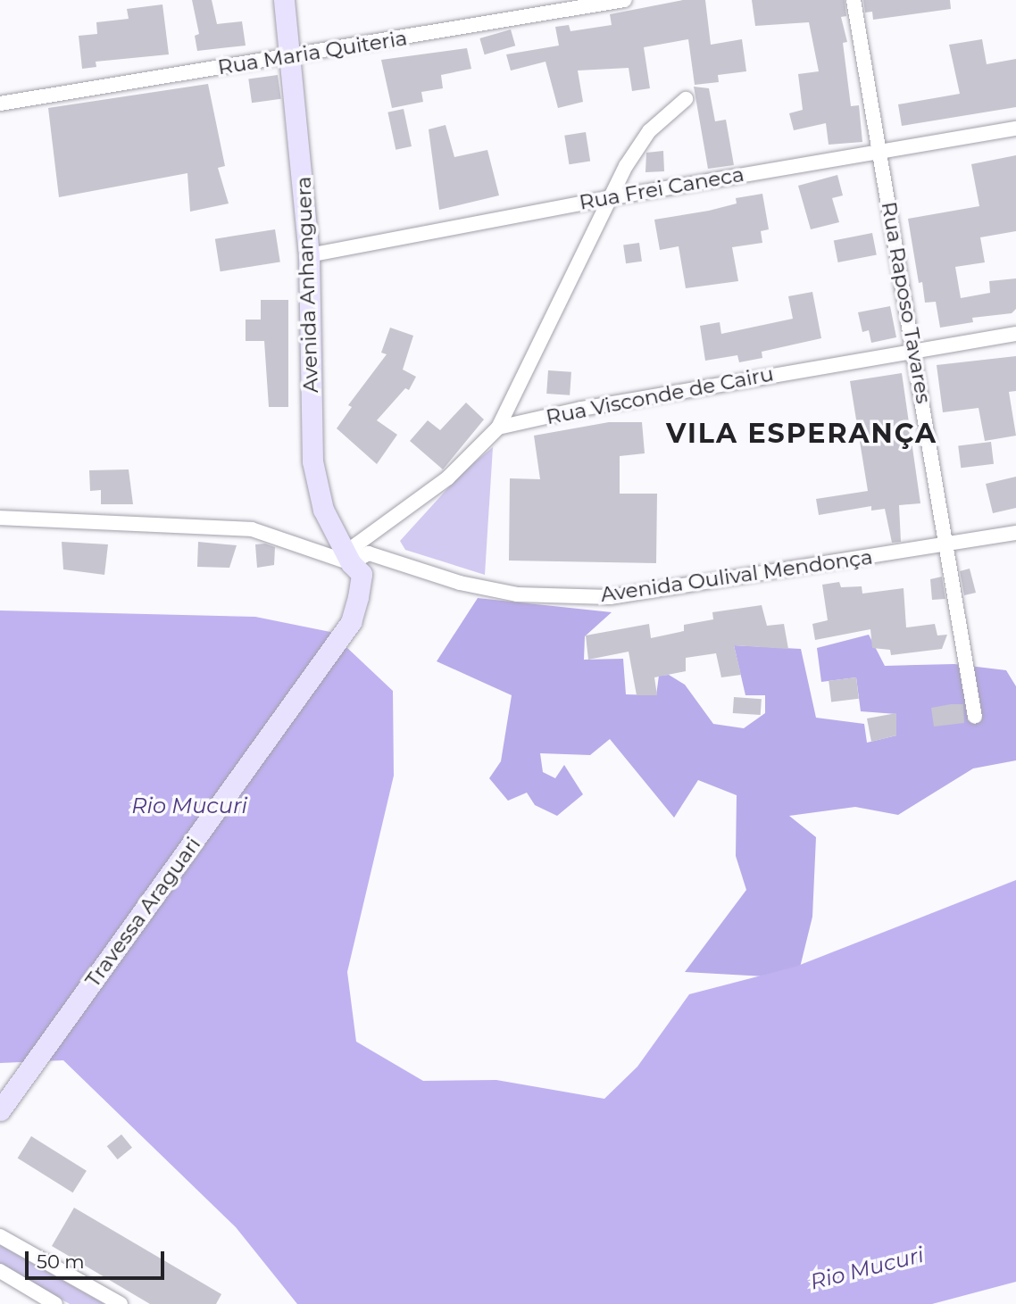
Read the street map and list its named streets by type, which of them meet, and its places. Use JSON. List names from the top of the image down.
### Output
{
  "streets": {
    "street": [
      "Rua Maria Quiteria",
      "Rua Frei Caneca",
      "Avenida Anhanguera",
      "Rua Raposo Tavares",
      "Rua Visconde de Cairu",
      "Avenida Oulival Mendonça",
      "Travessa Araguari"
    ]
  },
  "crossings": [
    ["Rua Maria Quiteria", "Avenida Anhanguera"],
    ["Rua Frei Caneca", "Avenida Anhanguera"],
    ["Rua Frei Caneca", "Rua Raposo Tavares"],
    ["Avenida Anhanguera", "Avenida Oulival Mendonça"],
    ["Avenida Anhanguera", "Travessa Araguari"],
    ["Rua Raposo Tavares", "Rua Visconde de Cairu"],
    ["Rua Raposo Tavares", "Avenida Oulival Mendonça"],
    ["Avenida Oulival Mendonça", "Travessa Araguari"]
  ],
  "districts": ["VILA ESPERANÇA"],
  "water": ["Rio Mucuri"],
  "scale_bar": "50 m"
}
